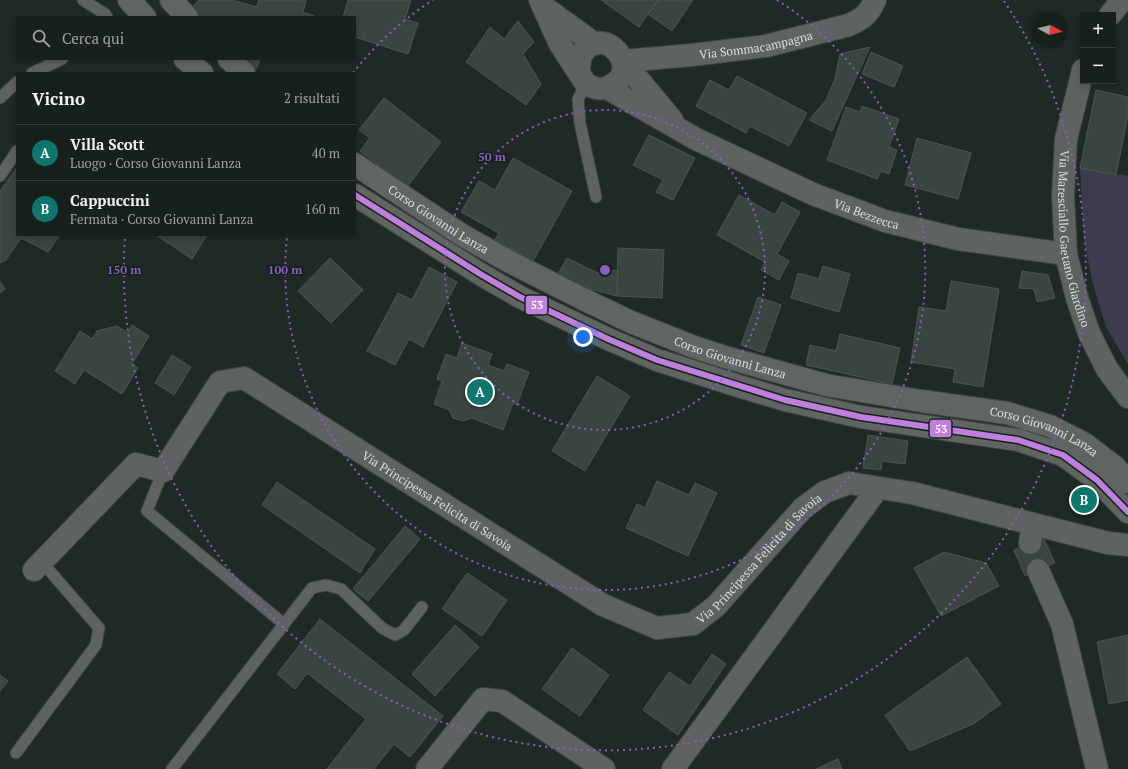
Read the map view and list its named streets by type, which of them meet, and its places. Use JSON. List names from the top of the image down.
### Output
{
  "streets": {
    "street": [
      "Via Sommacampagna",
      "Via Bezzecca",
      "Corso Giovanni Lanza",
      "Via Maresciallo Gaetano Giardino",
      "Via Principessa Felicita di Savoia"
    ]
  },
  "crossings": [
    ["Via Sommacampagna", "Via Bezzecca"],
    ["Via Bezzecca", "Via Maresciallo Gaetano Giardino"]
  ],
  "lines": ["transit line 53"],
  "north": "right",
  "page": {
    "map_buttons": ["+", "−"],
    "search": "Cerca qui",
    "heading": ["Vicino", "2 risultati"],
    "list": [
      {
        "mark": "A",
        "name": "Villa Scott",
        "note": "Luogo · Corso Giovanni Lanza",
        "value": "40 m"
      },
      {
        "mark": "B",
        "name": "Cappuccini",
        "note": "Fermata · Corso Giovanni Lanza",
        "value": "160 m"
      }
    ],
    "pins": ["A", "B"]
  },
  "rings": ["50 m", "150 m", "100 m"]
}
